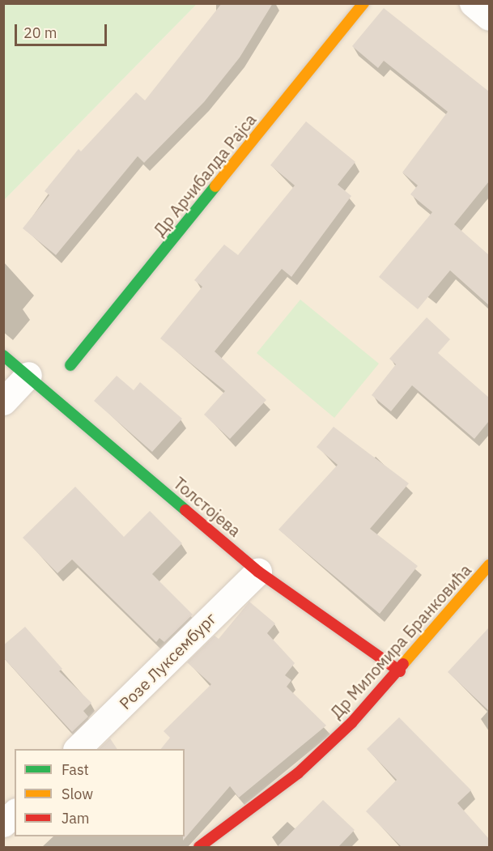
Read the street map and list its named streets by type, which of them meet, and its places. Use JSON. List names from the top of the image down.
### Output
{
  "streets": {
    "street": [
      "Др Арчибалда Рајса",
      "Толстојева",
      "Др Миломира Бранковића",
      "Розе Луксембург"
    ]
  },
  "crossings": [
    ["Толстојева", "Др Миломира Бранковића"],
    ["Толстојева", "Розе Луксембург"]
  ],
  "legend": ["Fast", "Slow", "Jam"],
  "scale_bar": "20 m"
}
